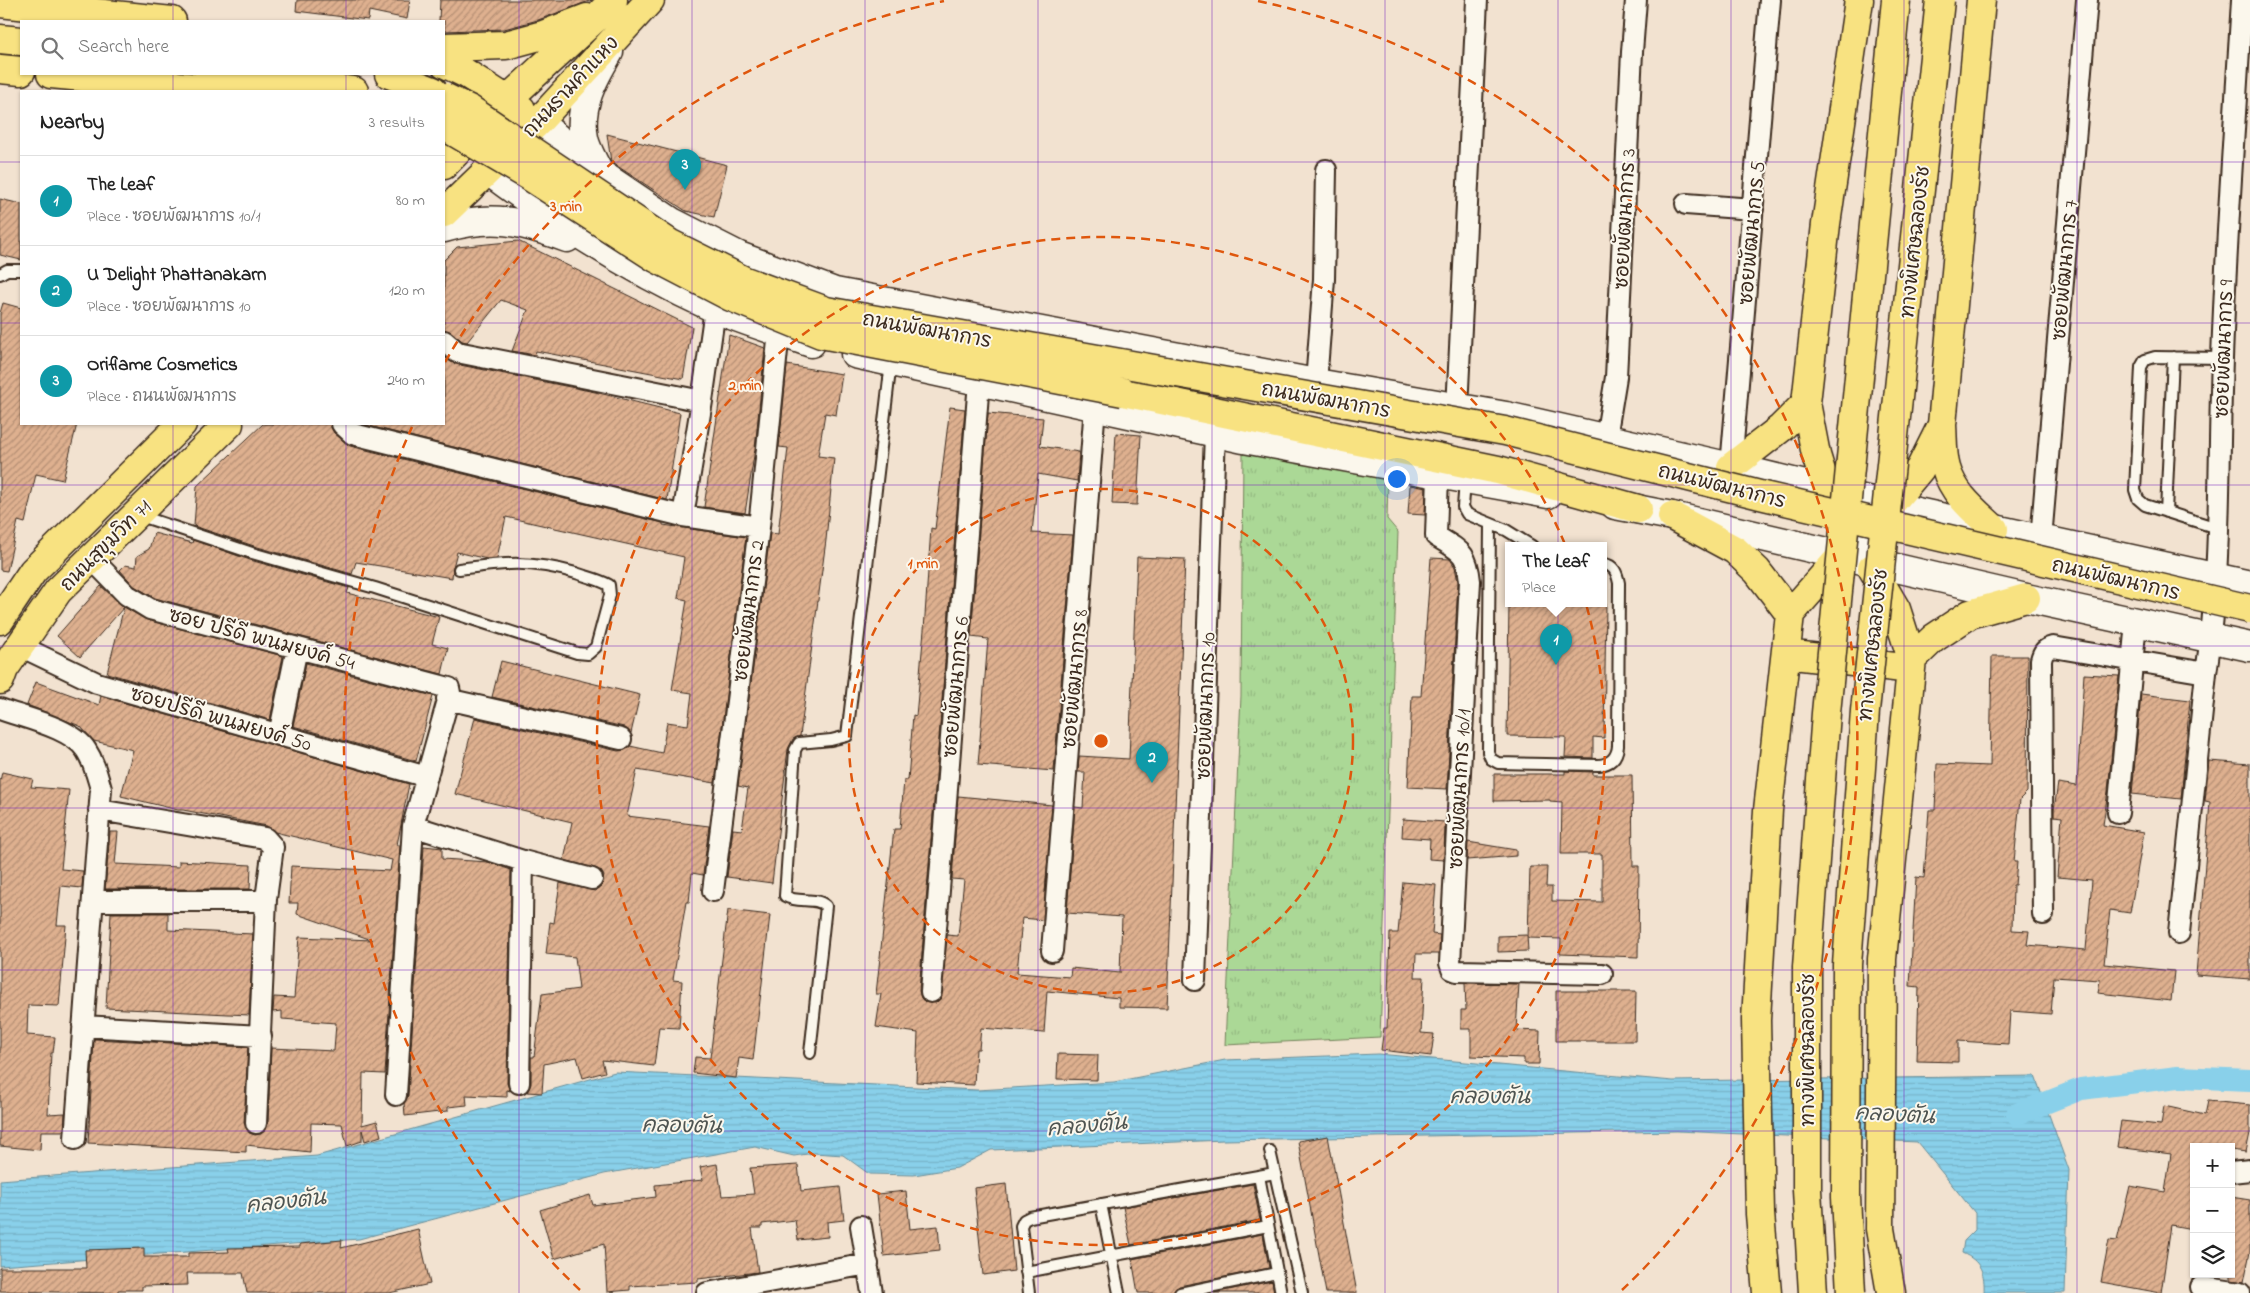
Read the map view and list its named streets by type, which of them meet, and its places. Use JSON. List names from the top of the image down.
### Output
{
  "streets": {
    "main road": [
      "ถนนรามคำแหง",
      "ทางพิเศษฉลองรัช",
      "ถนนพัฒนาการ",
      "ถนนสุขุมวิท 71"
    ],
    "street": [
      "ซอยพัฒนาการ 3",
      "ซอยพัฒนาการ 5",
      "ซอยพัฒนาการ 7",
      "ซอยพัฒนาการ 9",
      "ซอยพัฒนาการ 2",
      "ซอย ปรีดี พนมยงค์ 54",
      "ซอยพัฒนาการ 8",
      "ซอยพัฒนาการ 6",
      "ซอยพัฒนาการ 10",
      "ซอยปรีดี พนมยงค์ 50",
      "ซอยพัฒนาการ 10/1"
    ]
  },
  "crossings": [
    ["ถนนรามคำแหง", "ถนนพัฒนาการ"],
    ["ซอยพัฒนาการ 3", "ถนนพัฒนาการ"],
    ["ซอยพัฒนาการ 5", "ถนนพัฒนาการ"],
    ["ซอยพัฒนาการ 7", "ถนนพัฒนาการ"],
    ["ถนนพัฒนาการ", "ซอยพัฒนาการ 9"],
    ["ถนนพัฒนาการ", "ซอยพัฒนาการ 2"],
    ["ถนนพัฒนาการ", "ซอยพัฒนาการ 8"],
    ["ถนนพัฒนาการ", "ซอยพัฒนาการ 6"],
    ["ถนนพัฒนาการ", "ซอยพัฒนาการ 10"],
    ["ถนนพัฒนาการ", "ซอยพัฒนาการ 10/1"],
    ["ถนนสุขุมวิท 71", "ซอย ปรีดี พนมยงค์ 54"],
    ["ถนนสุขุมวิท 71", "ซอยปรีดี พนมยงค์ 50"]
  ],
  "water": ["คลองตัน"],
  "page": {
    "search": "Search here",
    "heading": ["Nearby", "3 results"],
    "pins": ["3", "1", "2"],
    "list": [
      {
        "mark": "1",
        "name": "The Leaf",
        "note": "Place · ซอยพัฒนาการ 10/1",
        "value": "80 m"
      },
      {
        "mark": "2",
        "name": "U Delight Phattanakarn",
        "note": "Place · ซอยพัฒนาการ 10",
        "value": "120 m"
      },
      {
        "mark": "3",
        "name": "Oriflame Cosmetics",
        "note": "Place · ถนนพัฒนาการ",
        "value": "240 m"
      }
    ],
    "popup": ["The Leaf", "Place"],
    "map_buttons": ["+", "−"]
  },
  "rings": ["3 min", "2 min", "1 min"]
}
